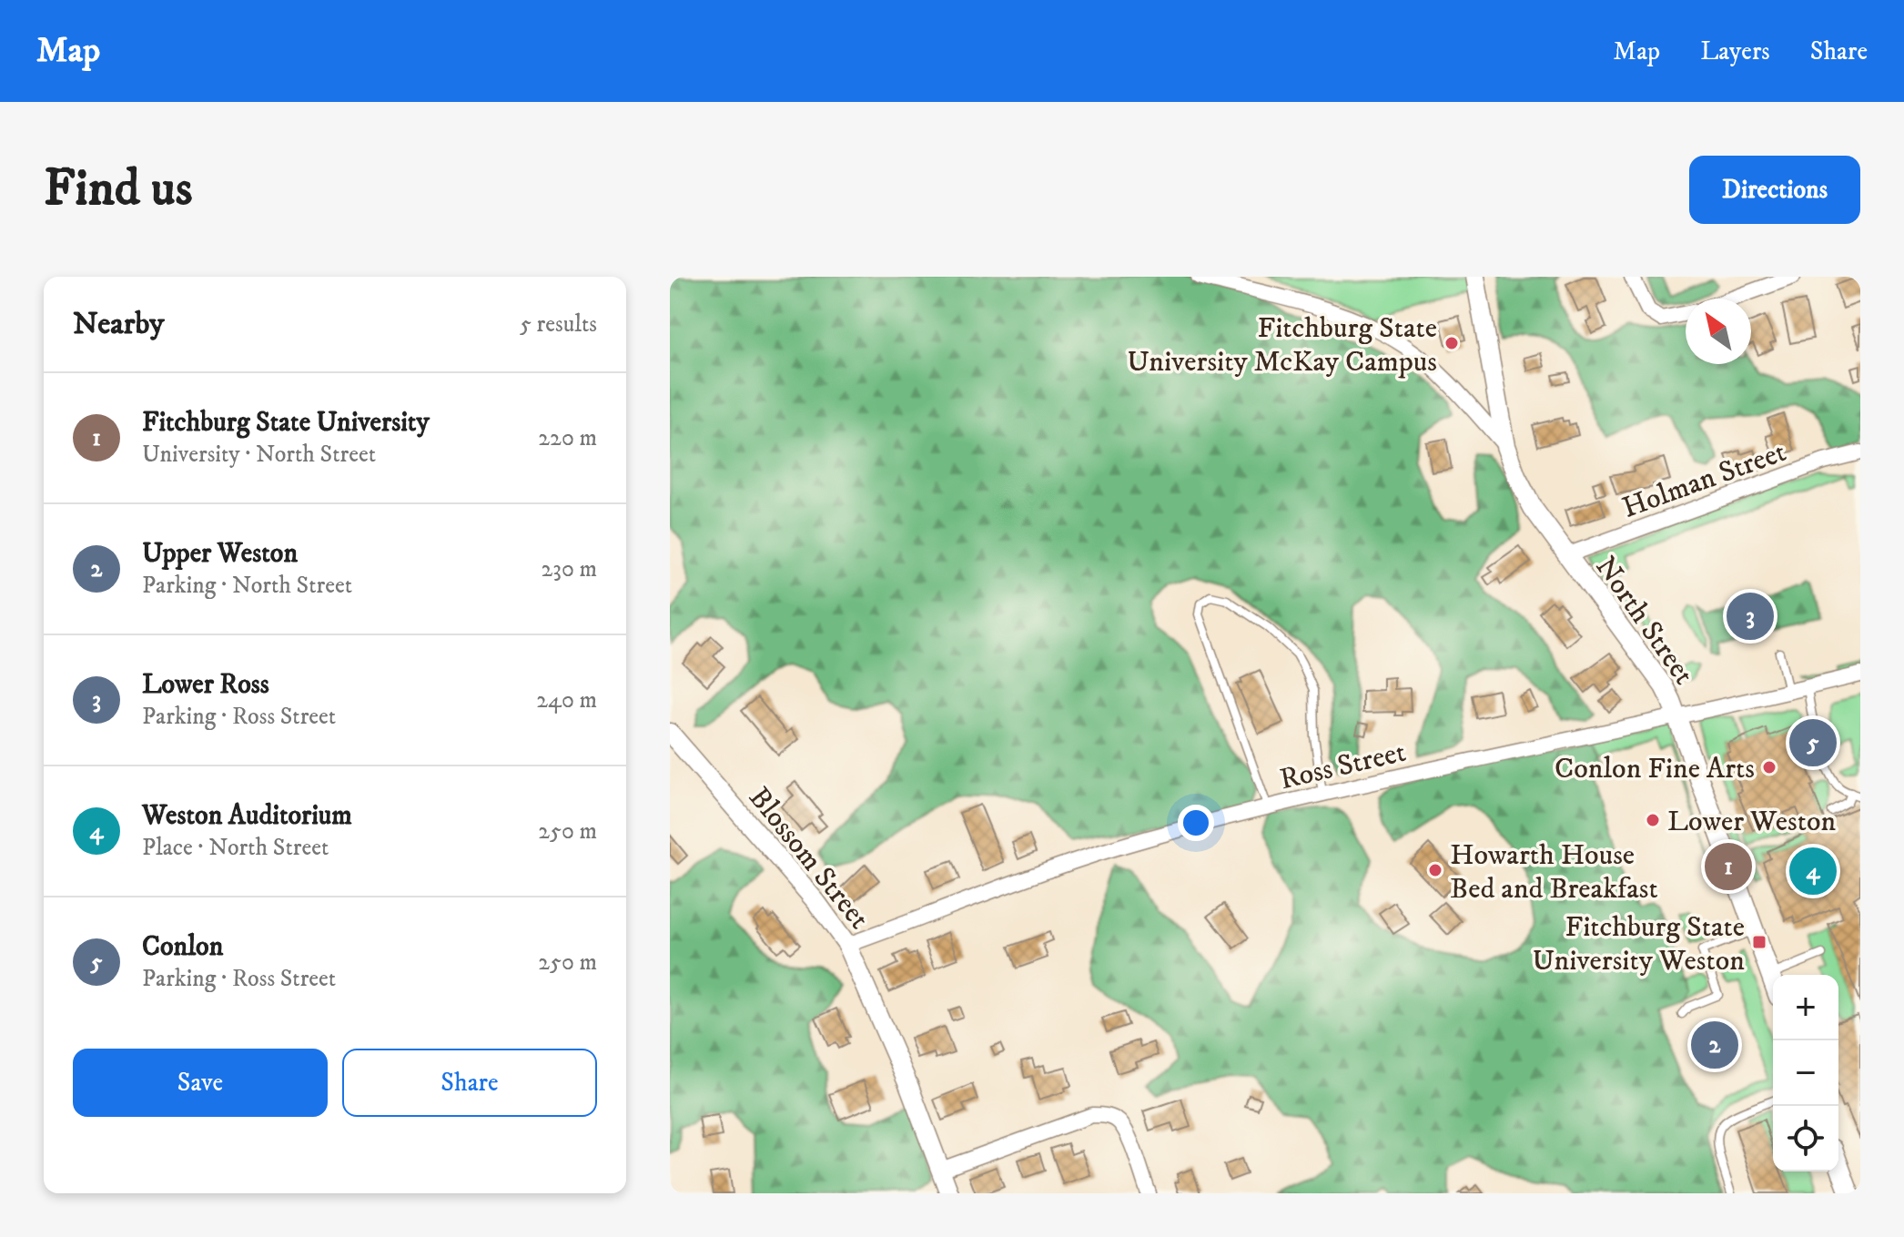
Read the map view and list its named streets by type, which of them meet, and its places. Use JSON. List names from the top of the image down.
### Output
{
  "streets": {
    "street": [
      "Holman Street",
      "North Street",
      "Ross Street",
      "Blossom Street"
    ]
  },
  "crossings": [
    ["Holman Street", "North Street"],
    ["North Street", "Ross Street"],
    ["Ross Street", "Blossom Street"]
  ],
  "places": {
    "other": [
      "Fitchburg State University McKay Campus",
      "Conlon Fine Arts",
      "Lower Weston",
      "Howarth House Bed and Breakfast"
    ],
    "transit": ["Fitchburg State University Weston"]
  },
  "north": "top left",
  "page": {
    "header": "Map",
    "nav": ["Map", "Layers", "Share"],
    "buttons": [
      "Directions",
      ["Save", "Share"]
    ],
    "title": "Find us",
    "heading": ["Nearby", "5 results"],
    "list": [
      {
        "mark": "1",
        "name": "Fitchburg State University",
        "note": "University · North Street",
        "value": "220 m"
      },
      {
        "mark": "2",
        "name": "Upper Weston",
        "note": "Parking · North Street",
        "value": "230 m"
      },
      {
        "mark": "3",
        "name": "Lower Ross",
        "note": "Parking · Ross Street",
        "value": "240 m"
      },
      {
        "mark": "4",
        "name": "Weston Auditorium",
        "note": "Place · North Street",
        "value": "250 m"
      },
      {
        "mark": "5",
        "name": "Conlon",
        "note": "Parking · Ross Street",
        "value": "250 m"
      }
    ],
    "pins": [
      "3",
      "5",
      "1",
      "4",
      "2"
    ],
    "map_buttons": ["+", "−"]
  }
}
